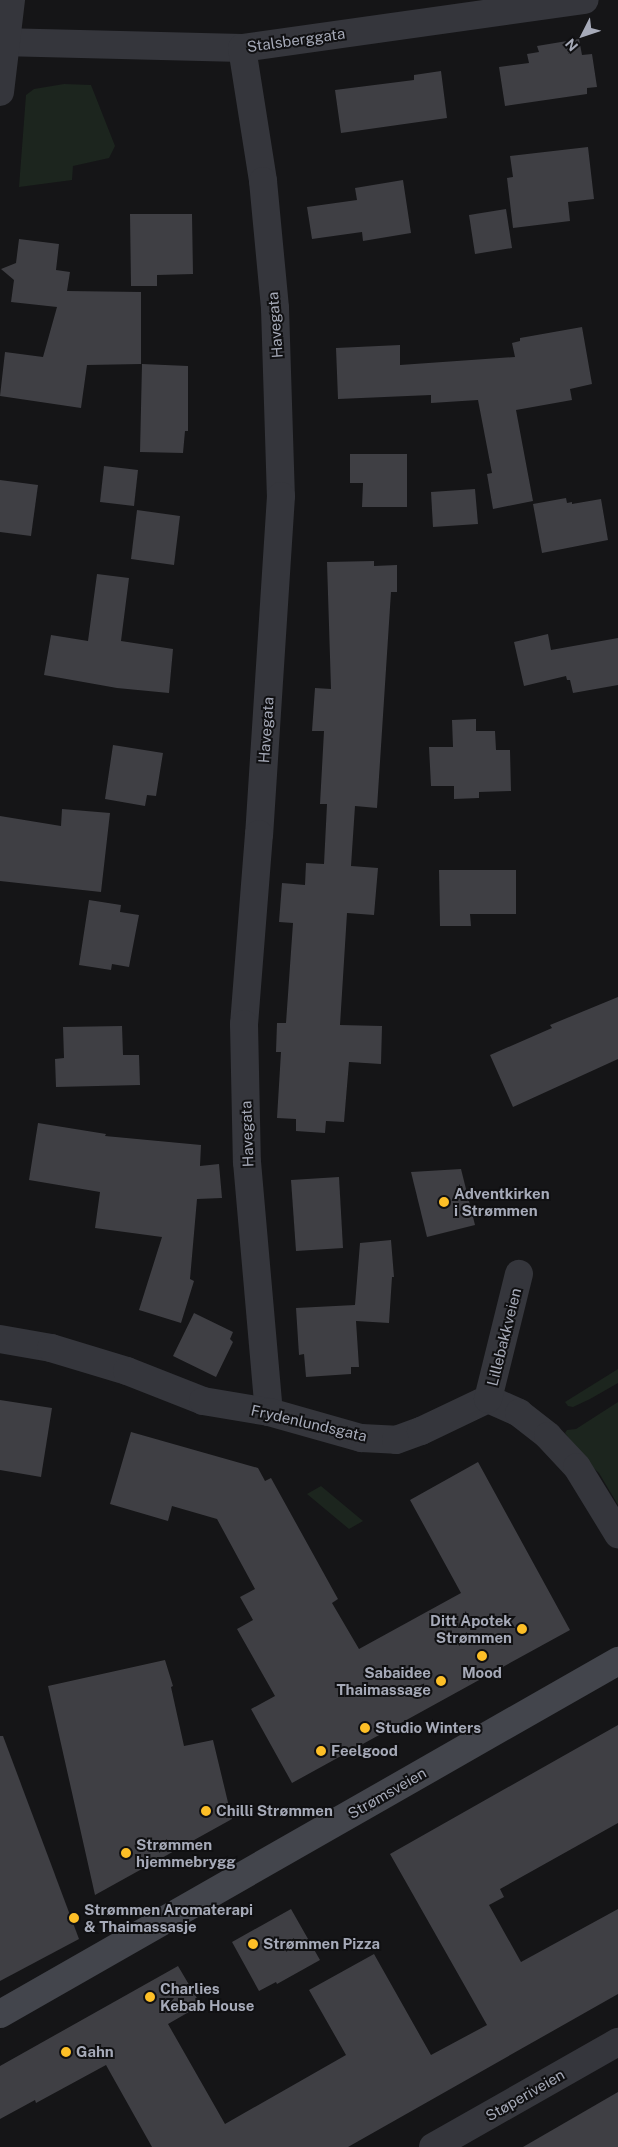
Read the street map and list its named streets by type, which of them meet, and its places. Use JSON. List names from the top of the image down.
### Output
{
  "streets": {
    "main road": ["Strømsveien"],
    "street": [
      "Stalsberggata",
      "Havegata",
      "Lillebakkveien",
      "Frydenlundsgata",
      "Støperiveien"
    ]
  },
  "crossings": [
    ["Stalsberggata", "Havegata"],
    ["Havegata", "Frydenlundsgata"],
    ["Lillebakkveien", "Frydenlundsgata"]
  ],
  "places": [
    "Adventkirken i Strømmen",
    "Ditt Apotek Strømmen",
    "Mood",
    "Sabaidee Thaimassage",
    "Studio Winters",
    "Feelgood",
    "Chilli Strømmen",
    "Strømmen hjemmebrygg",
    "Strømmen Aromaterapi & Thaimassasje",
    "Strømmen Pizza",
    "Charlies Kebab House",
    "Gahn"
  ],
  "north": "bottom left"
}
